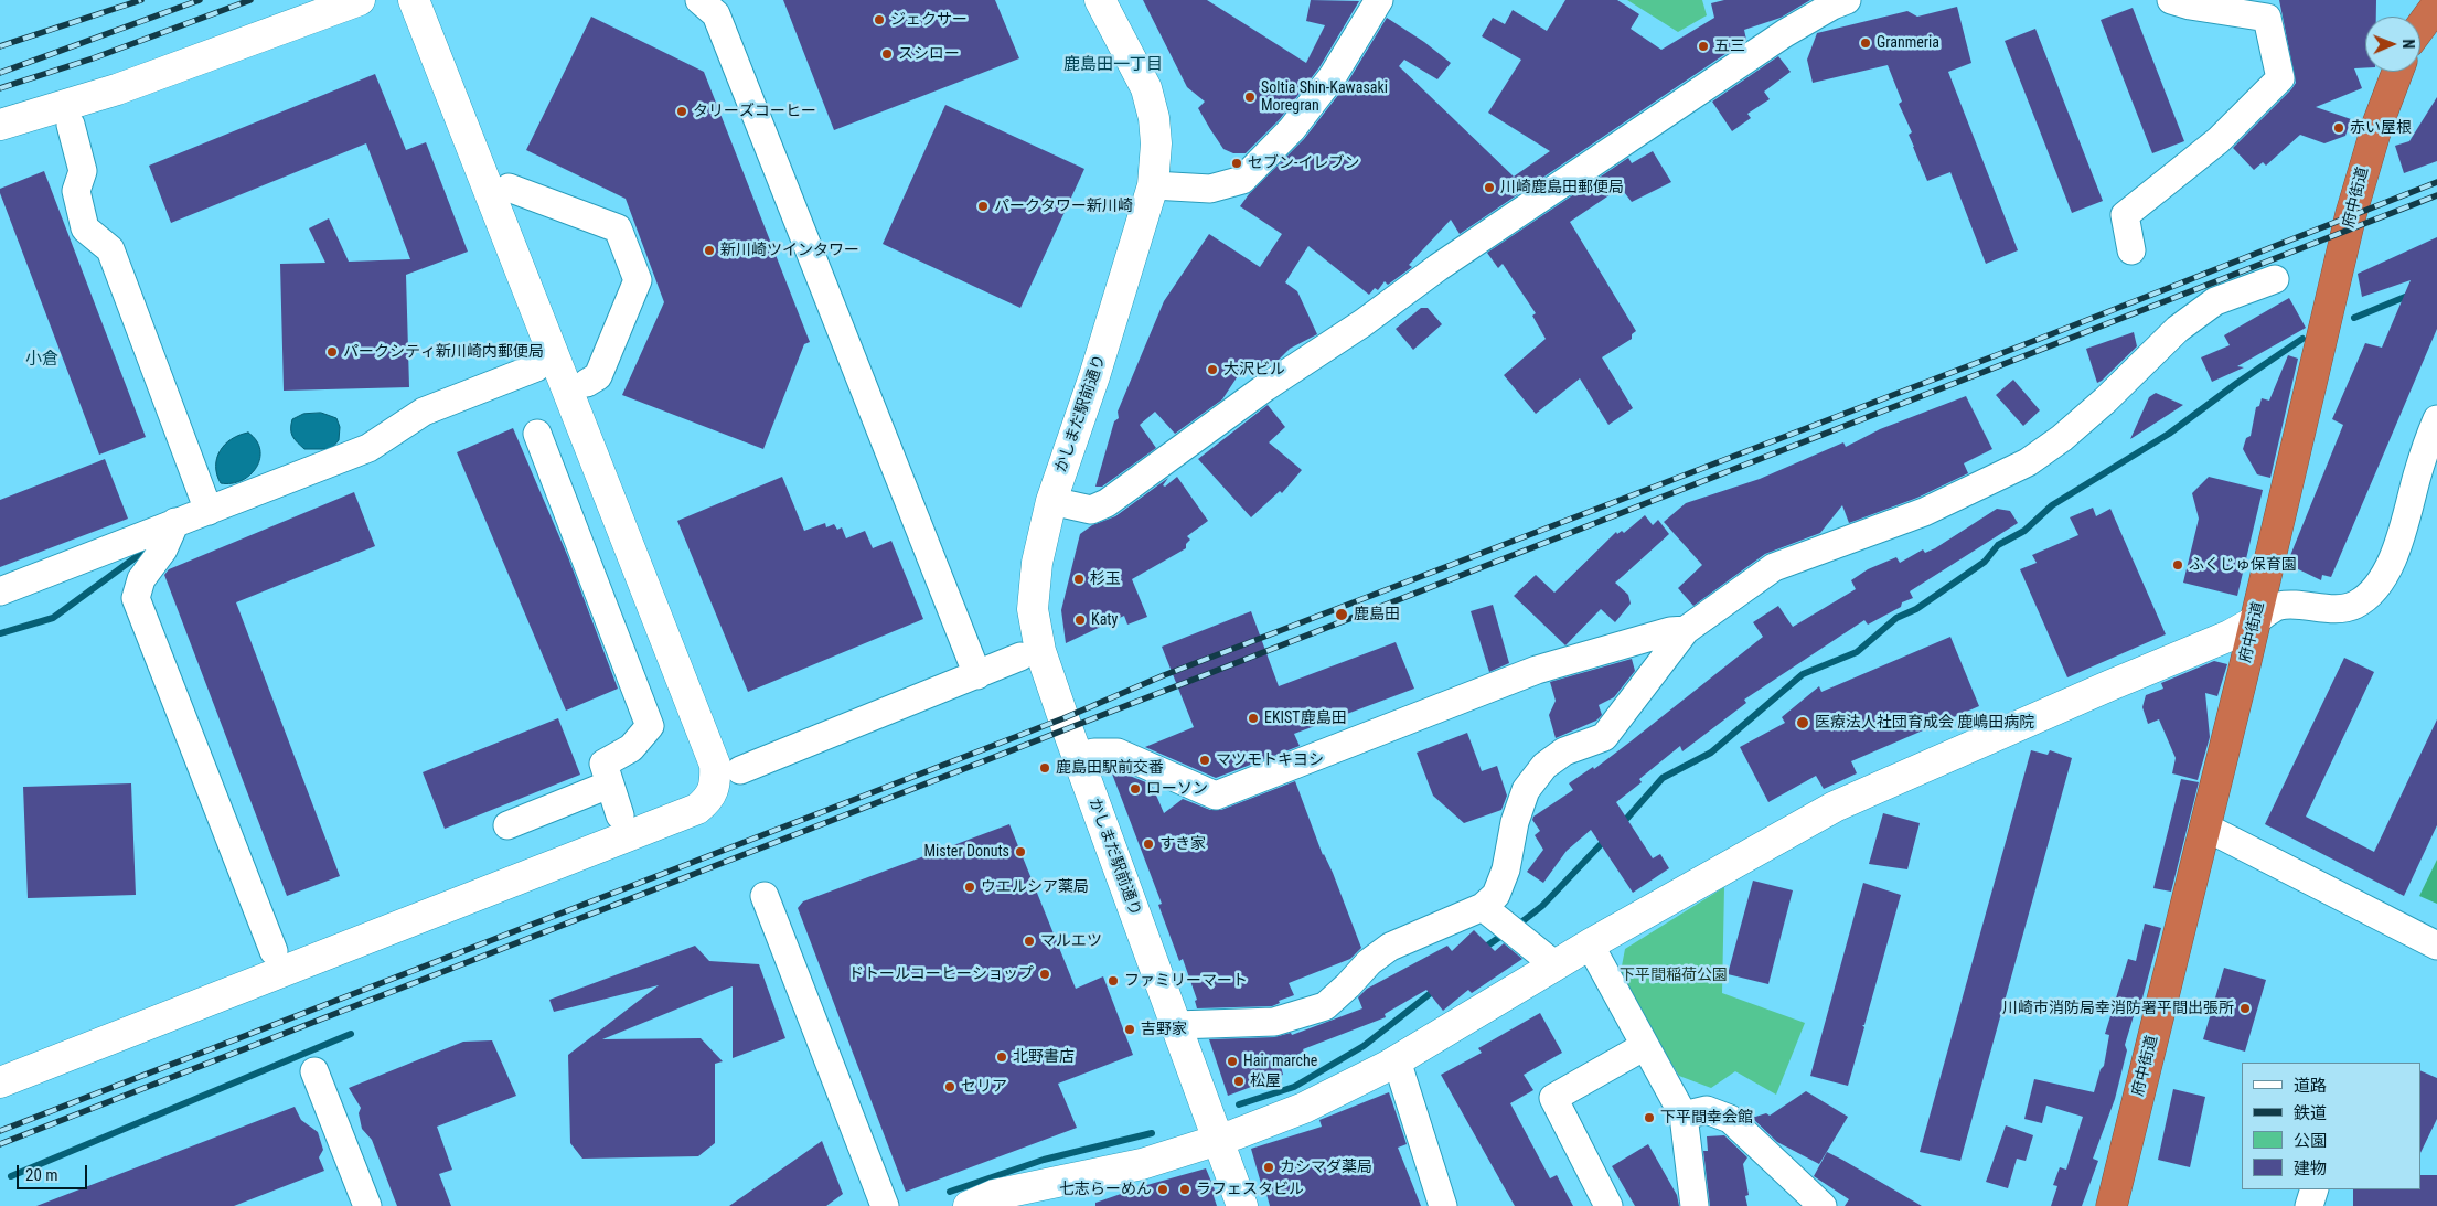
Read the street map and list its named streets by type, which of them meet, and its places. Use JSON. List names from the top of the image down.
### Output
{
  "streets": {
    "highway": ["府中街道"],
    "street": ["かしまだ駅前通り"]
  },
  "districts": ["鹿島田一丁目", "小倉"],
  "parks": ["下平間稲荷公園"],
  "places": [
    "ジェクサー",
    "Granmeria",
    "五三",
    "スシロー",
    "Soltia Shin-Kawasaki Moregran",
    "タリーズコーヒー",
    "赤い屋根",
    "セブン-イレブン",
    "川崎鹿島田郵便局",
    "パークタワー新川崎",
    "新川崎ツインタワー",
    "パークシティ新川崎内郵便局",
    "大沢ビル",
    "ふくじゅ保育園",
    "杉玉",
    "鹿島田",
    "Katy",
    "EKIST鹿島田",
    "医療法人社団育成会 鹿嶋田病院",
    "マツモトキヨシ",
    "鹿島田駅前交番",
    "ローソン",
    "すき家",
    "Mister Donuts",
    "ウエルシア薬局",
    "マルエツ",
    "ドトールコーヒーショップ",
    "ファミリーマート",
    "川崎市消防局幸消防署平間出張所",
    "吉野家",
    "北野書店",
    "Hair marche",
    "松屋",
    "セリア",
    "下平間幸会館",
    "カシマダ薬局",
    "七志らーめん",
    "ラフェスタビル"
  ],
  "legend": [
    "道路",
    "鉄道",
    "公園",
    "建物"
  ],
  "scale_bar": "20 m",
  "north": "right"
}
